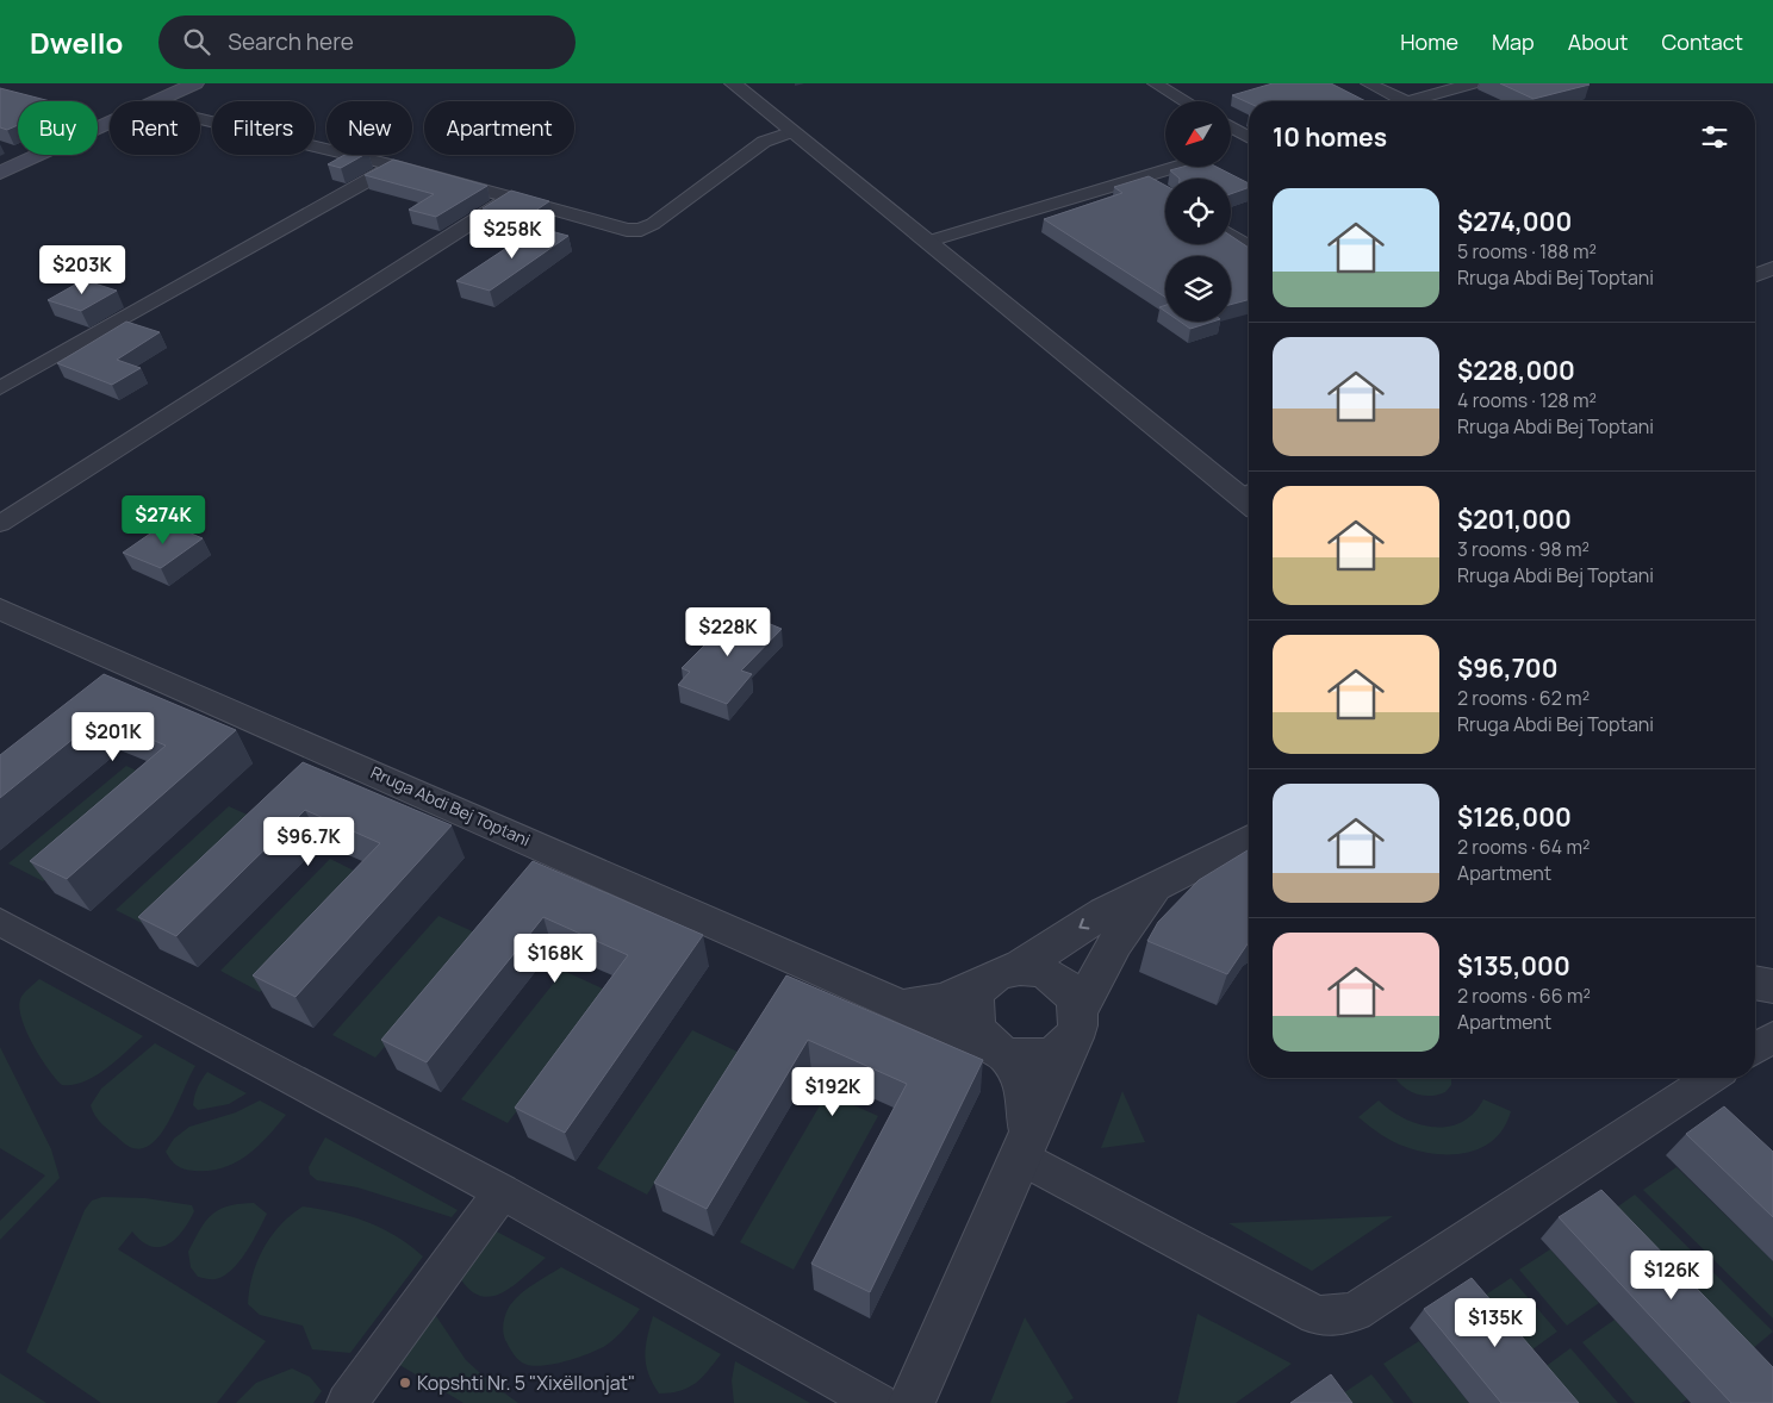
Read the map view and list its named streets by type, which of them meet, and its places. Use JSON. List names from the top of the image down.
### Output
{
  "streets": {
    "street": ["Rruga Abdi Bej Toptani"]
  },
  "places": ["Kopshti Nr. 5 \"Xixëllonjat\""],
  "north": "bottom left",
  "page": {
    "header": "Dwello",
    "search": "Search here",
    "nav": [
      "Home",
      "Map",
      "About",
      "Contact"
    ],
    "chip": [
      "Buy",
      "Rent",
      "Filters",
      "New",
      "Apartment"
    ],
    "heading": "10 homes",
    "list": [
      {
        "name": "$274,000",
        "note": "5 rooms · 188 m² · Rruga Abdi Bej Toptani"
      },
      {
        "name": "$228,000",
        "note": "4 rooms · 128 m² · Rruga Abdi Bej Toptani"
      },
      {
        "name": "$201,000",
        "note": "3 rooms · 98 m² · Rruga Abdi Bej Toptani"
      },
      {
        "name": "$96,700",
        "note": "2 rooms · 62 m² · Rruga Abdi Bej Toptani"
      },
      {
        "name": "$126,000",
        "note": "2 rooms · 64 m² · Apartment"
      },
      {
        "name": "$135,000",
        "note": "2 rooms · 66 m² · Apartment"
      }
    ],
    "price": [
      "$258K",
      "$203K",
      "$274K",
      "$228K",
      "$201K",
      "$96.7K",
      "$168K",
      "$192K",
      "$126K",
      "$135K"
    ]
  }
}
